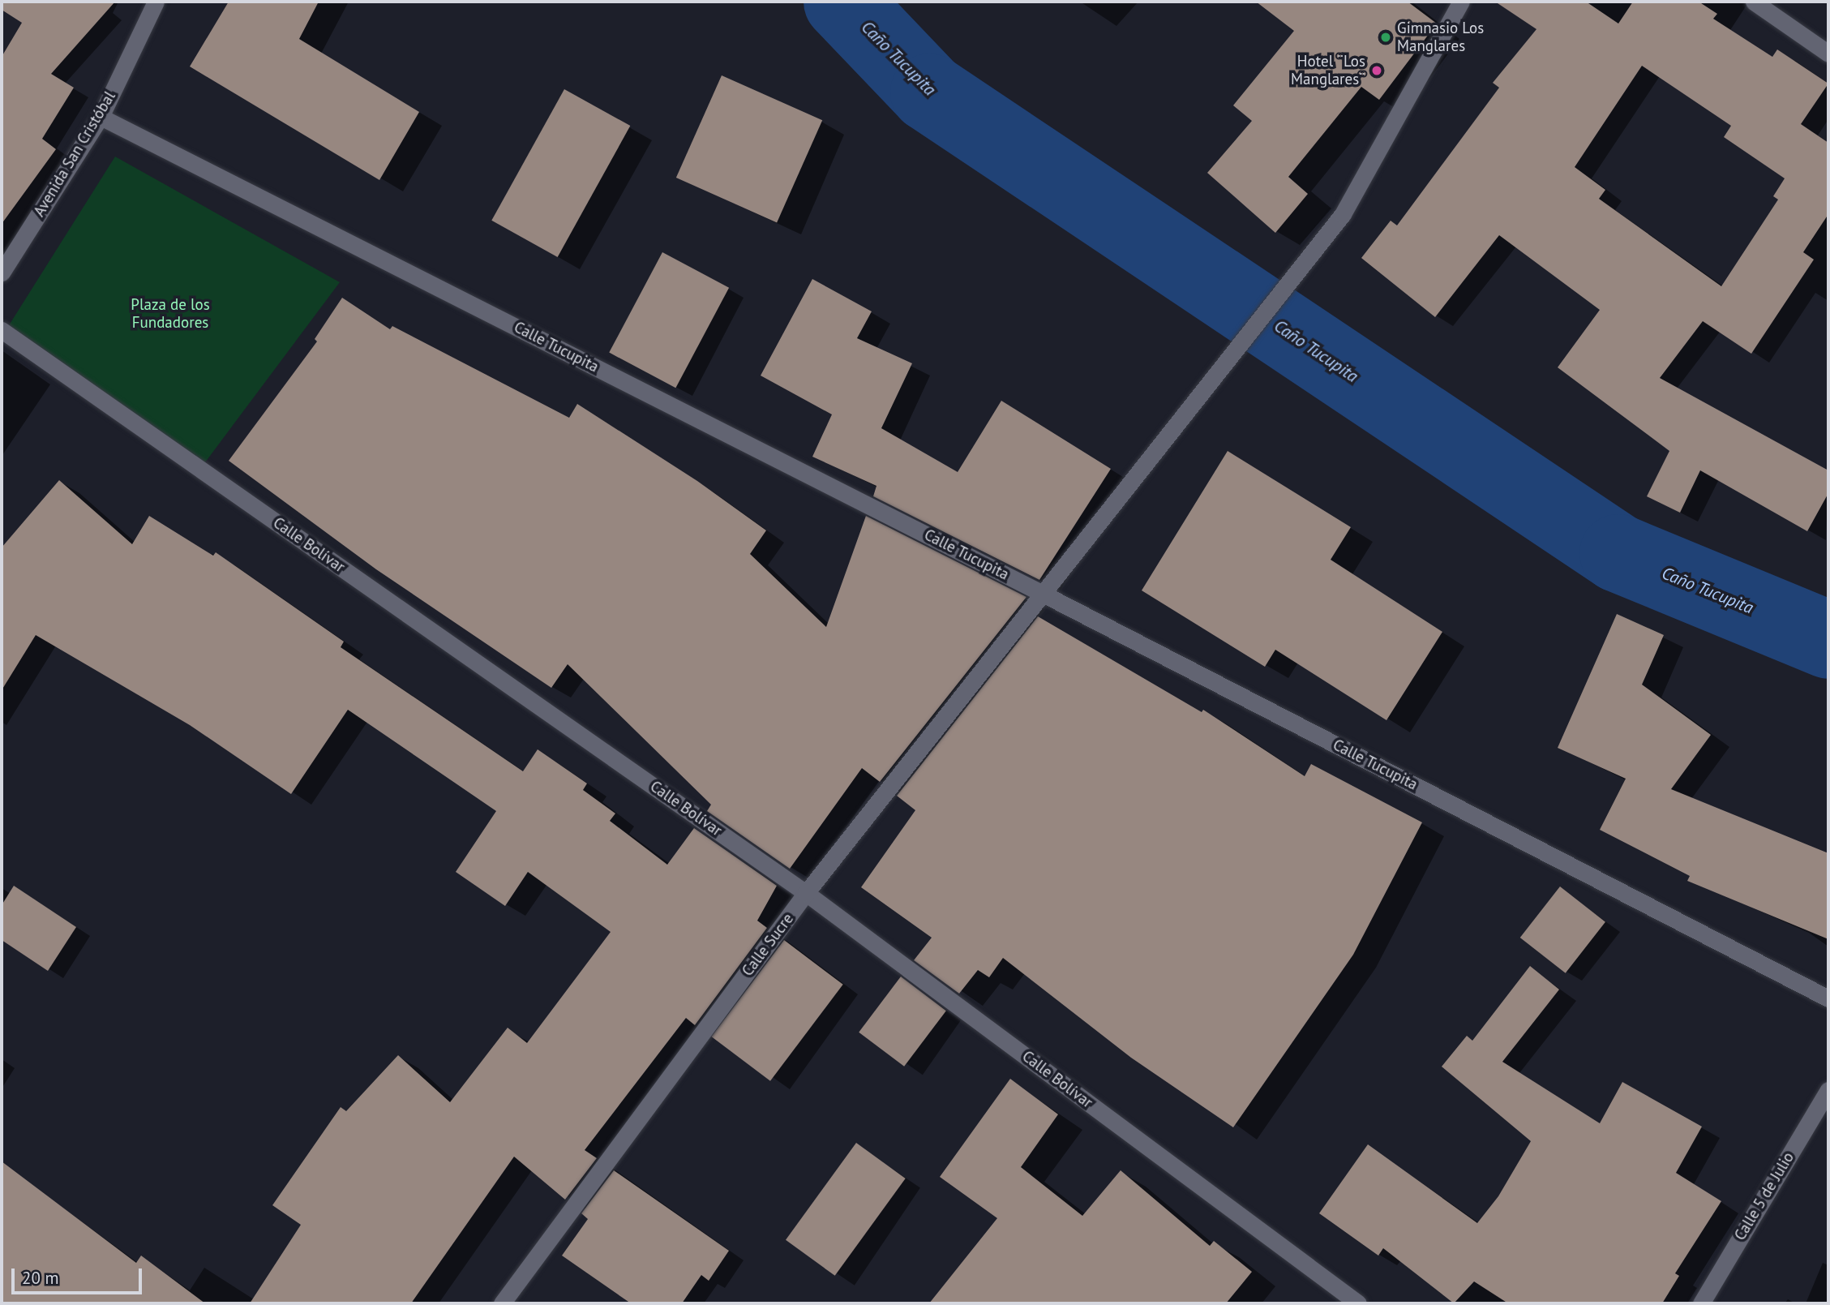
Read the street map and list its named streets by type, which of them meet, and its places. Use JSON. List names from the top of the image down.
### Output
{
  "streets": {
    "street": [
      "Avenida San Cristóbal",
      "Calle Tucupita",
      "Calle Bolívar",
      "Calle Sucre",
      "Calle 5 de Julio"
    ]
  },
  "crossings": [
    ["Avenida San Cristóbal", "Calle Tucupita"],
    ["Calle Tucupita", "Calle Sucre"],
    ["Calle Bolívar", "Calle Sucre"]
  ],
  "water": ["Caño Tucupita"],
  "parks": ["Plaza de los Fundadores"],
  "places": ["Gimnasio Los Manglares", "Hotel ¨Los Manglares¨"],
  "scale_bar": "20 m"
}
